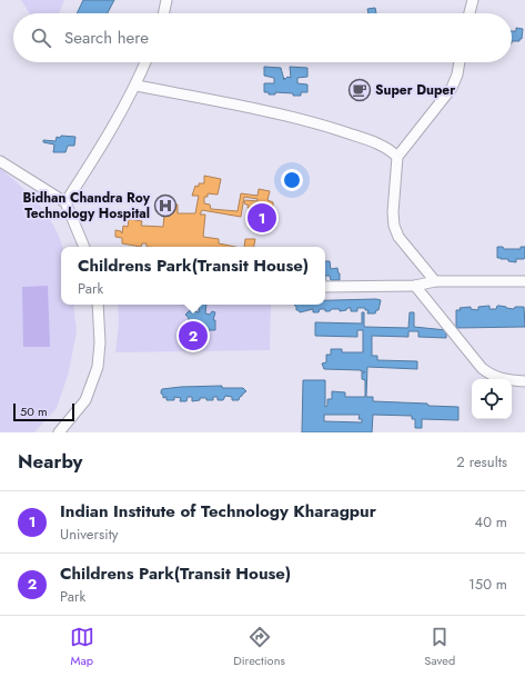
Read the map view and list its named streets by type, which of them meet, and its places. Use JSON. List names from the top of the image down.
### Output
{
  "places": {
    "cafe": ["Super Duper"],
    "hospital": ["Bidhan Chandra Roy Technology Hospital"]
  },
  "scale_bar": "50 m",
  "page": {
    "search": "Search here",
    "pins": ["1", "2"],
    "popup": ["Childrens Park(Transit House)", "Park"],
    "scale": "50 m",
    "heading": ["Nearby", "2 results"],
    "list": [
      {
        "mark": "1",
        "name": "Indian Institute of Technology Kharagpur",
        "note": "University",
        "value": "40 m"
      },
      {
        "mark": "2",
        "name": "Childrens Park(Transit House)",
        "note": "Park",
        "value": "150 m"
      }
    ],
    "nav": ["Map", "Directions", "Saved"]
  }
}
